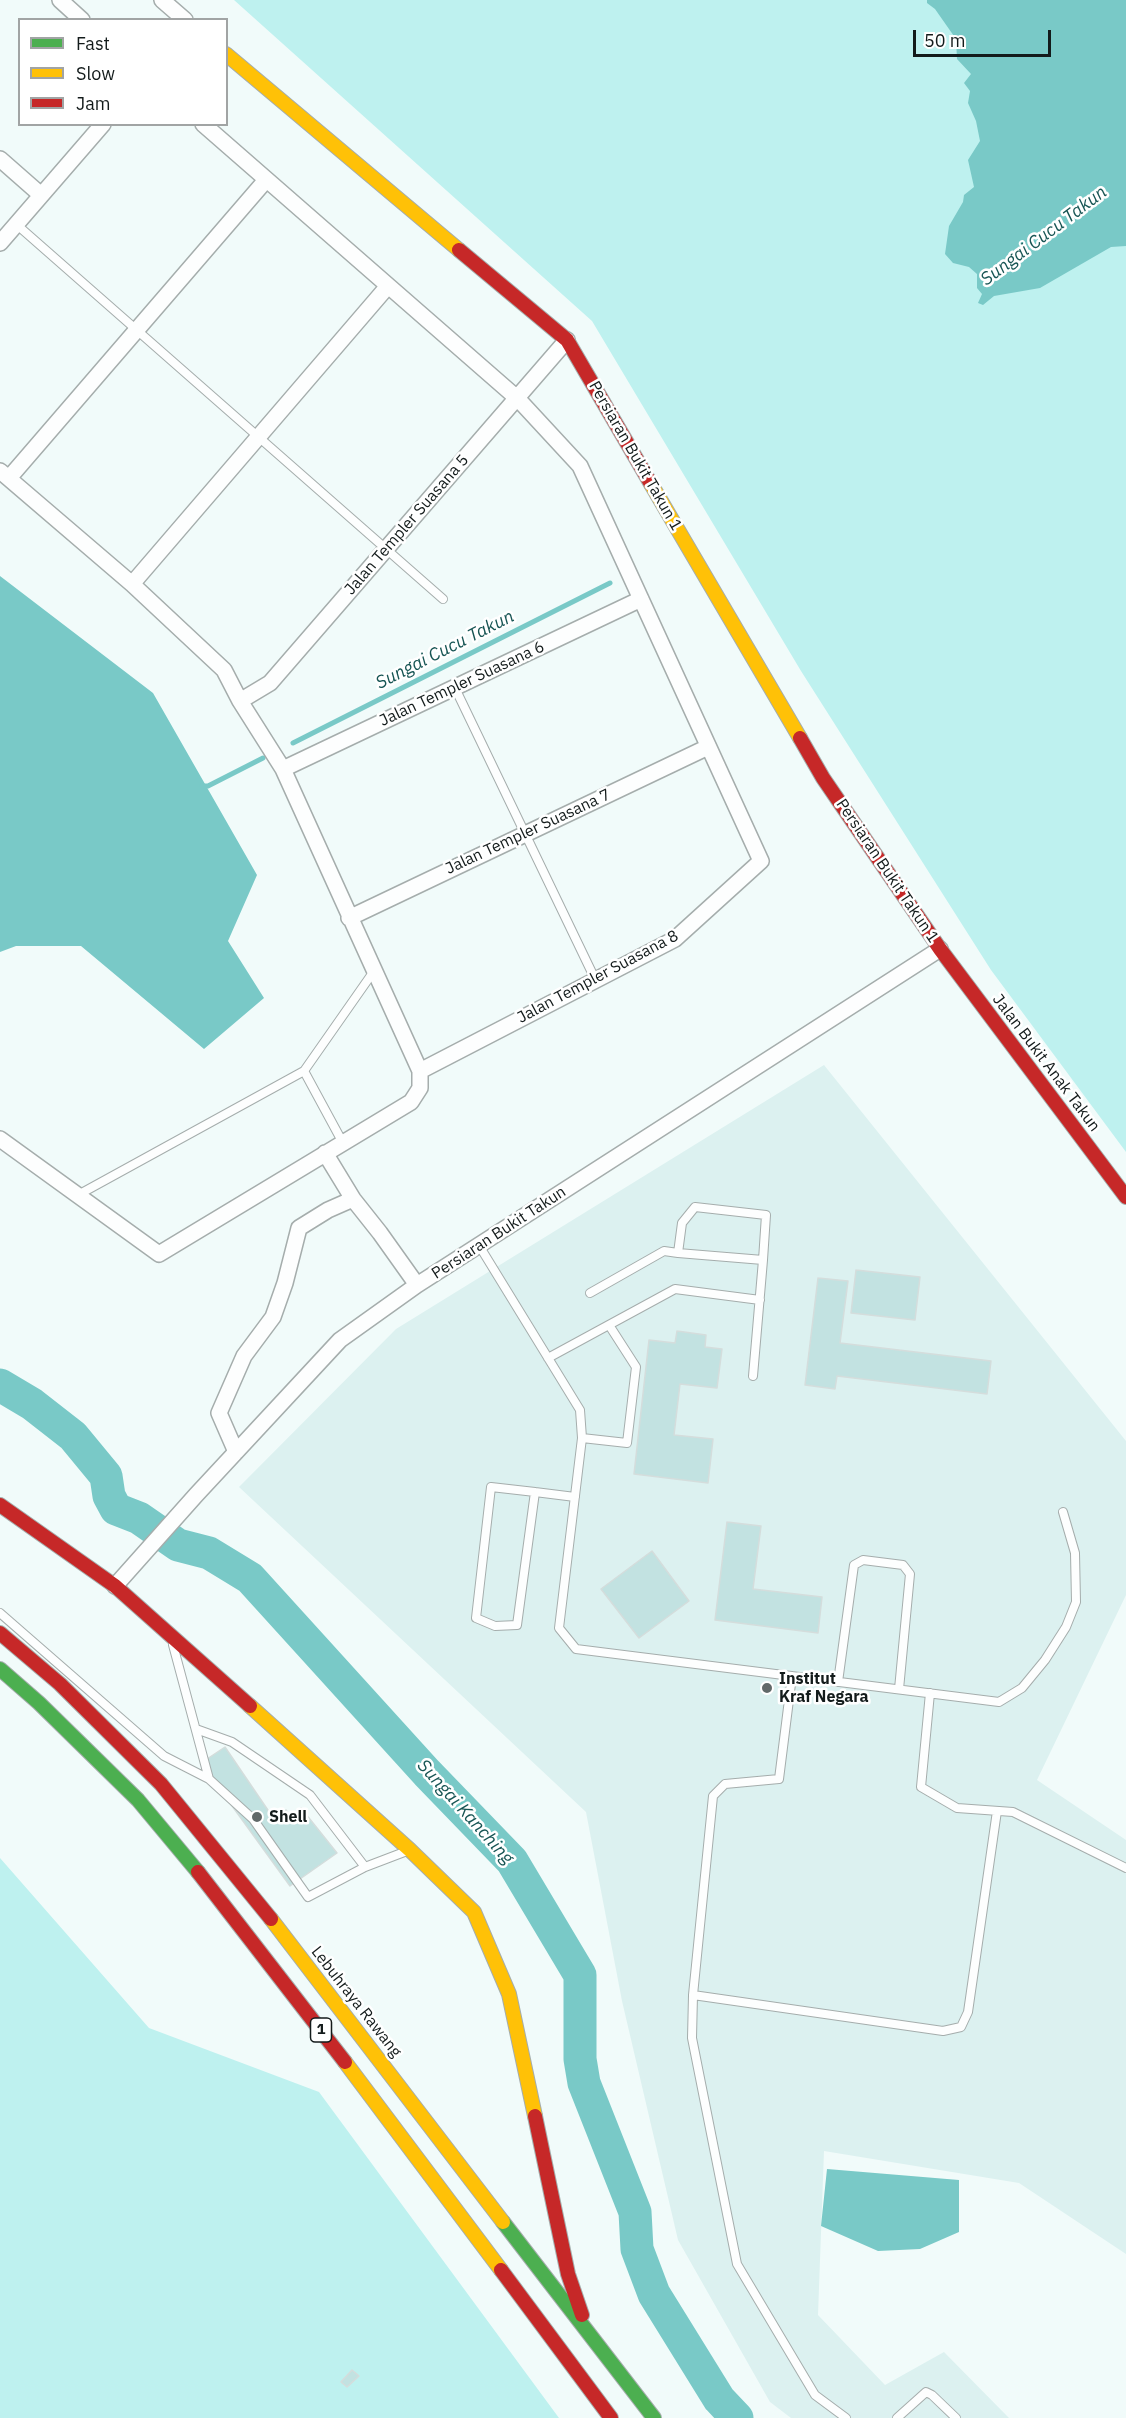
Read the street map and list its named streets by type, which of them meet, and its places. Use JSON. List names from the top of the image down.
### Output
{
  "streets": {
    "main road": [
      "Persiaran Bukit Takun 1",
      "Jalan Bukit Anak Takun",
      "Lebuhraya Rawang",
      "1"
    ],
    "street": [
      "Jalan Templer Suasana 5",
      "Jalan Templer Suasana 6",
      "Jalan Templer Suasana 7",
      "Jalan Templer Suasana 8",
      "Persiaran Bukit Takun"
    ]
  },
  "crossings": [
    ["Persiaran Bukit Takun 1", "Jalan Templer Suasana 5"],
    ["Persiaran Bukit Takun 1", "Jalan Bukit Anak Takun"],
    ["Persiaran Bukit Takun 1", "Persiaran Bukit Takun"],
    ["Jalan Templer Suasana 7", "Jalan Templer Suasana 8"],
    ["Jalan Bukit Anak Takun", "Persiaran Bukit Takun"]
  ],
  "water": ["Sungai Cucu Takun", "Sungai Kanching"],
  "places": ["Institut Kraf Negara", "Shell"],
  "legend": ["Fast", "Slow", "Jam"],
  "scale_bar": "50 m"
}
